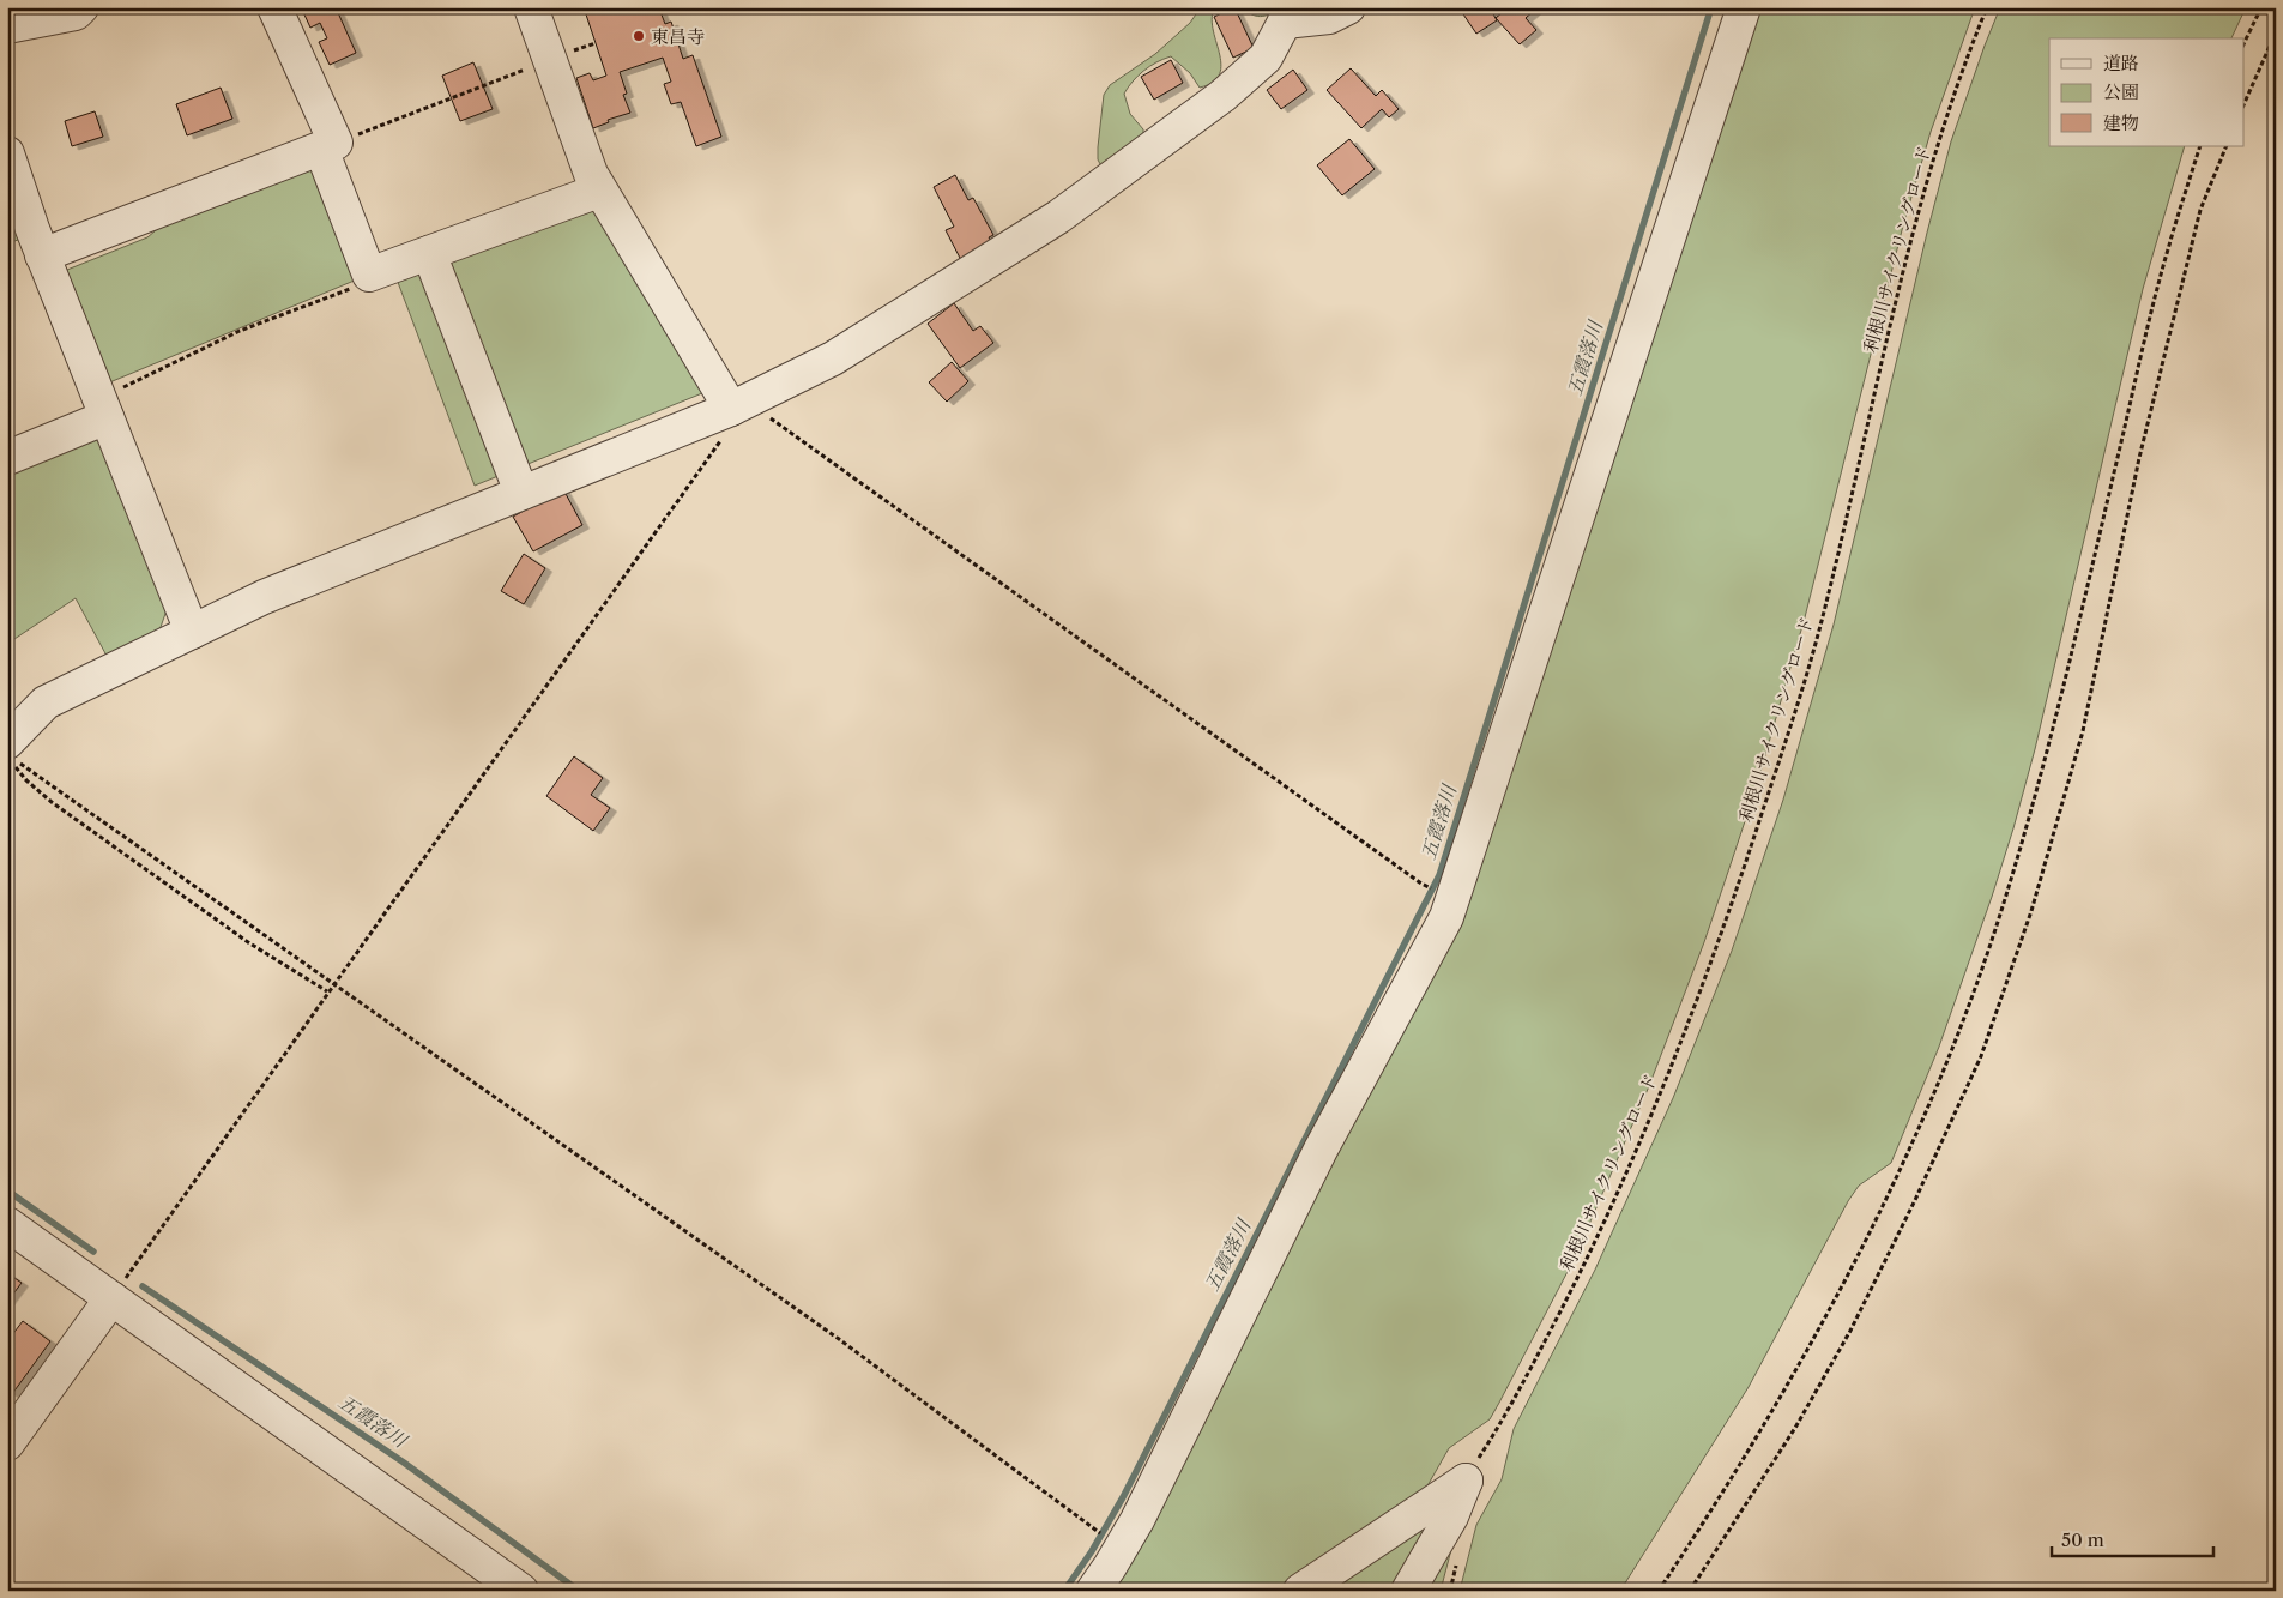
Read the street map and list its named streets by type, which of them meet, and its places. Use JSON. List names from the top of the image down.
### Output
{
  "streets": {
    "path": ["利根川サイクリングロード"]
  },
  "water": ["五霞落川"],
  "places": ["東昌寺"],
  "legend": ["道路", "公園", "建物"],
  "scale_bar": "50 m"
}
